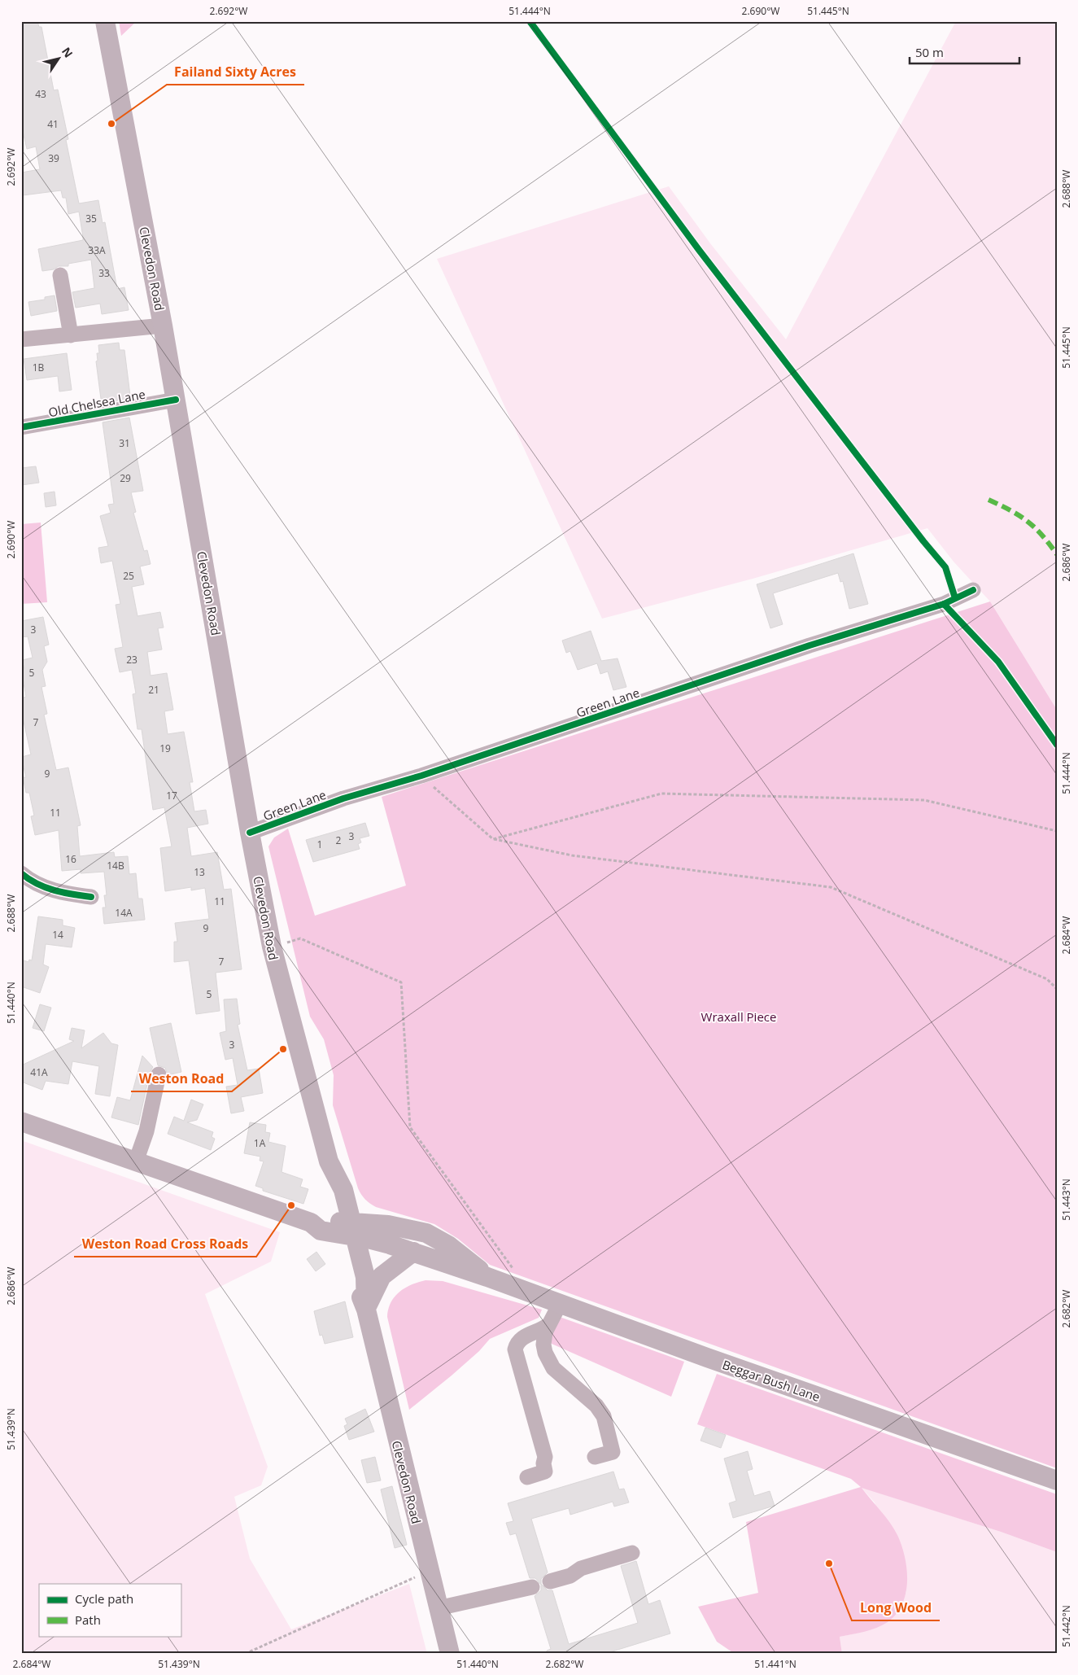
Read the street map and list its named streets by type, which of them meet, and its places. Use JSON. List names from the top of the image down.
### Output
{
  "streets": {
    "main road": ["Clevedon Road", "Beggar Bush Lane"],
    "street": ["Old Chelsea Lane", "Green Lane"]
  },
  "crossings": [
    ["Clevedon Road", "Old Chelsea Lane"],
    ["Clevedon Road", "Green Lane"],
    ["Clevedon Road", "Beggar Bush Lane"]
  ],
  "parks": ["Wraxall Piece"],
  "places": [
    "Failand Sixty Acres",
    "Weston Road",
    "Weston Road Cross Roads",
    "Long Wood"
  ],
  "house_numbers": [
    "43",
    "41",
    "39",
    "35",
    "33A",
    "33",
    "1B",
    "31",
    "29",
    "25",
    "3",
    "23",
    "5",
    "21",
    "7",
    "19",
    "9",
    "17",
    "11",
    "3",
    "2",
    "1",
    "16",
    "14B",
    "13",
    "11",
    "14A",
    "9",
    "14",
    "7",
    "5",
    "3",
    "41A",
    "1A"
  ],
  "legend": ["Cycle path", "Path"],
  "scale_bar": "50 m",
  "north": "top right",
  "coordinates": [
    "2.692°W",
    "51.444°N",
    "2.690°W",
    "51.445°N",
    "2.688°W",
    "2.686°W",
    "2.684°W",
    "51.440°N",
    "51.443°N",
    "2.682°W",
    "51.439°N",
    "51.442°N",
    "51.441°N"
  ]
}
